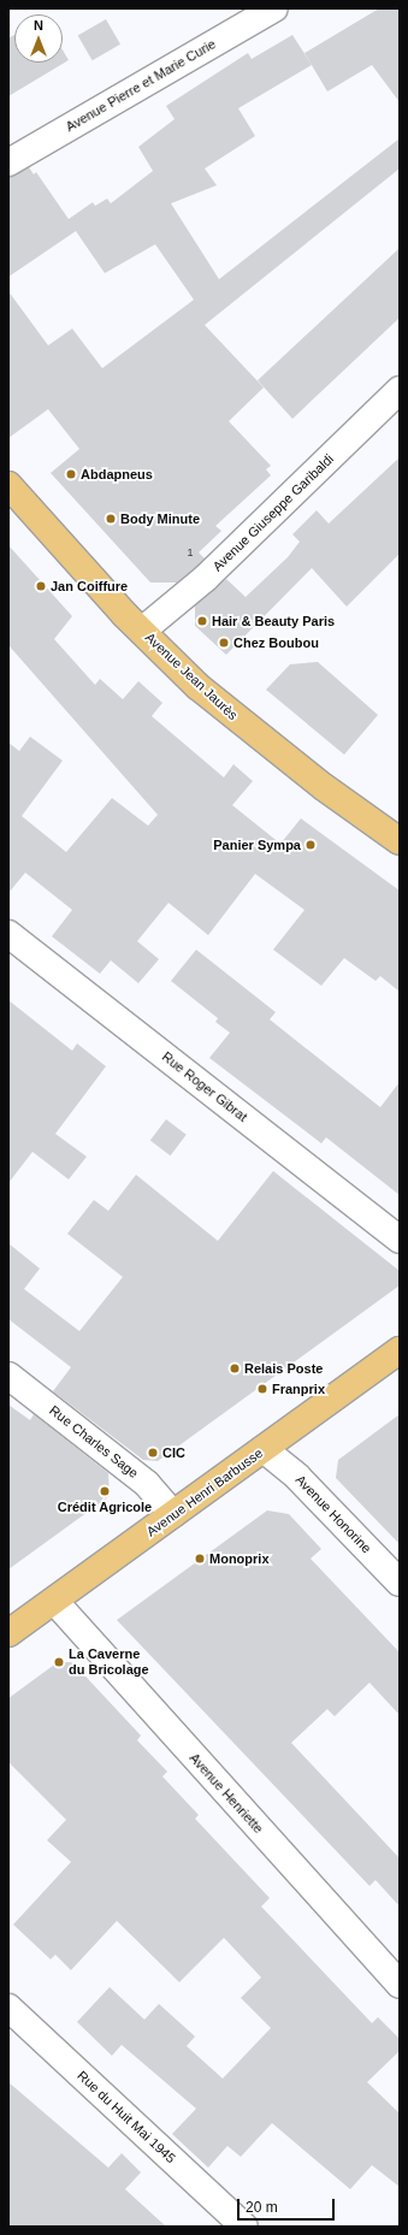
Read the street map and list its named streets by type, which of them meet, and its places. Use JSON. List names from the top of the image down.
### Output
{
  "streets": {
    "main road": ["Avenue Jean Jaurès", "Avenue Henri Barbusse"],
    "street": [
      "Avenue Pierre et Marie Curie",
      "Avenue Giuseppe Garibaldi",
      "Rue Roger Gibrat",
      "Rue Charles Sage",
      "Avenue Honorine",
      "Avenue Henriette",
      "Rue du Huit Mai 1945"
    ]
  },
  "crossings": [
    ["Avenue Giuseppe Garibaldi", "Avenue Jean Jaurès"],
    ["Rue Charles Sage", "Avenue Henri Barbusse"],
    ["Avenue Henri Barbusse", "Avenue Honorine"],
    ["Avenue Henri Barbusse", "Avenue Henriette"]
  ],
  "places": [
    "Abdapneus",
    "Body Minute",
    "Jan Coiffure",
    "Hair & Beauty Paris",
    "Chez Boubou",
    "Panier Sympa",
    "Relais Poste",
    "Franprix",
    "CIC",
    "Crédit Agricole",
    "Monoprix",
    "La Caverne du Bricolage"
  ],
  "house_numbers": ["1"],
  "scale_bar": "20 m",
  "north": "top"
}
